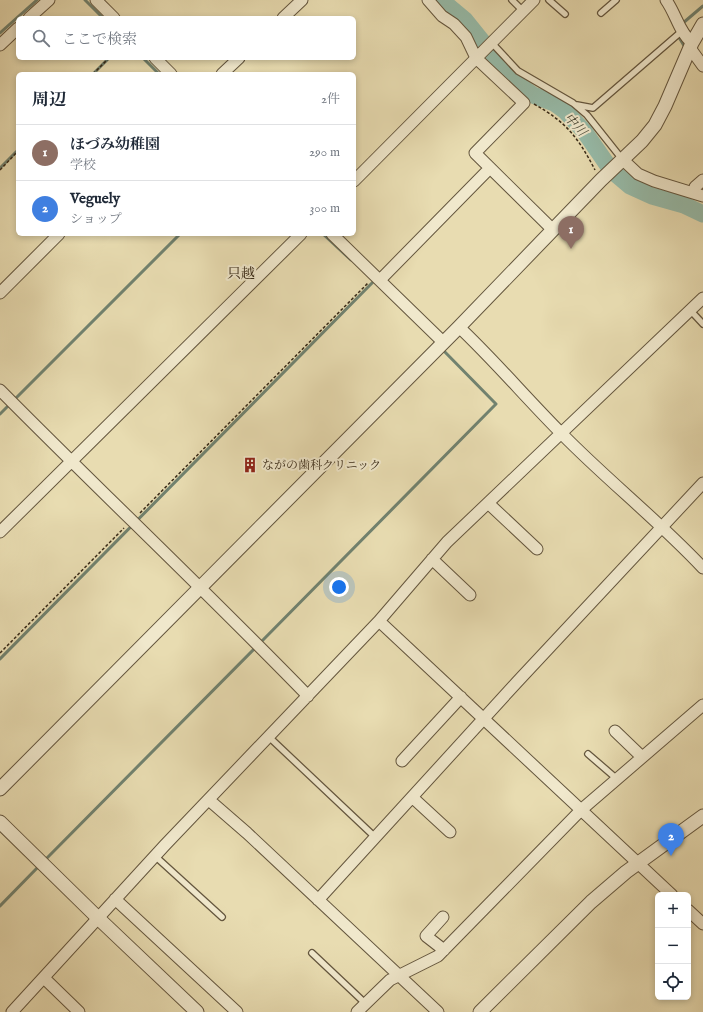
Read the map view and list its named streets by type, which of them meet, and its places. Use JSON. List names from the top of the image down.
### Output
{
  "districts": ["只越"],
  "water": ["中川"],
  "places": {
    "building": ["ながの歯科クリニック"]
  },
  "page": {
    "search": "ここで検索",
    "heading": ["周辺", "2件"],
    "list": [
      {
        "mark": "1",
        "name": "ほづみ幼稚園",
        "note": "学校",
        "value": "290 m"
      },
      {
        "mark": "2",
        "name": "Veguely",
        "note": "ショップ",
        "value": "300 m"
      }
    ],
    "pins": ["1", "2"],
    "map_buttons": ["+", "−"]
  }
}
